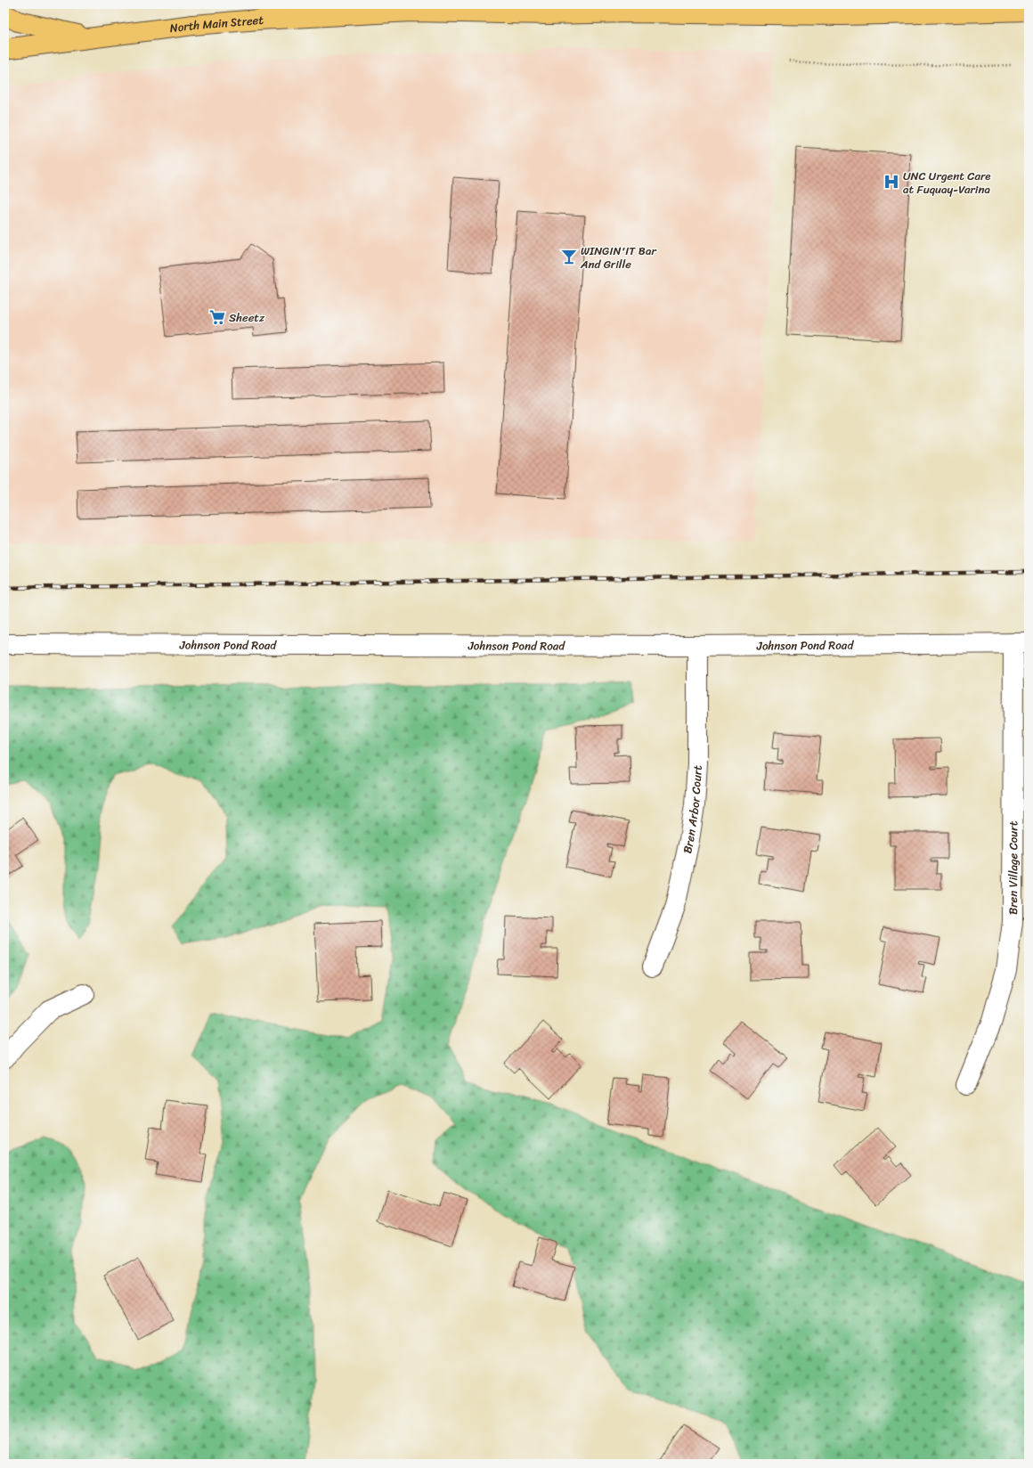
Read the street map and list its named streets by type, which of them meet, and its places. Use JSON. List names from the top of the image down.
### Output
{
  "streets": {
    "highway": ["North Main Street"],
    "street": ["Johnson Pond Road", "Bren Arbor Court", "Bren Village Court"]
  },
  "crossings": [
    ["Johnson Pond Road", "Bren Arbor Court"],
    ["Johnson Pond Road", "Bren Village Court"]
  ],
  "places": {
    "hospital": ["UNC Urgent Care at Fuquay-Varina"],
    "bar": ["WINGIN'IT Bar And Grille"],
    "supermarket": ["Sheetz"]
  }
}
